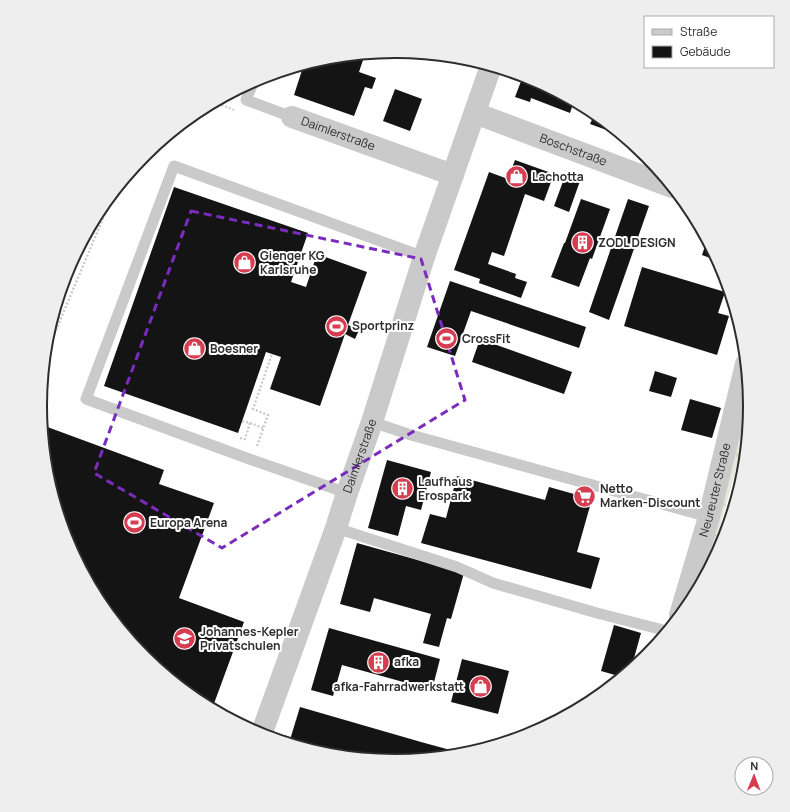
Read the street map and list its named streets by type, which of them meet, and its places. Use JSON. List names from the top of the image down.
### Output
{
  "streets": {
    "street": ["Daimlerstraße", "Boschstraße", "Neureuter Straße"]
  },
  "crossings": [
    ["Daimlerstraße", "Boschstraße"]
  ],
  "places": {
    "shop": [
      "Lachotta",
      "Gienger KG Karlsruhe",
      "Boesner",
      "afka-Fahrradwerkstatt"
    ],
    "building": ["ZODL DESIGN", "Laufhaus Erospark", "afka"],
    "sports": ["Sportprinz", "CrossFit", "Europa Arena"],
    "supermarket": ["Netto Marken-Discount"],
    "school or university": ["Johannes-Kepler Privatschulen"]
  },
  "legend": ["Straße", "Gebäude"],
  "north": "top"
}
